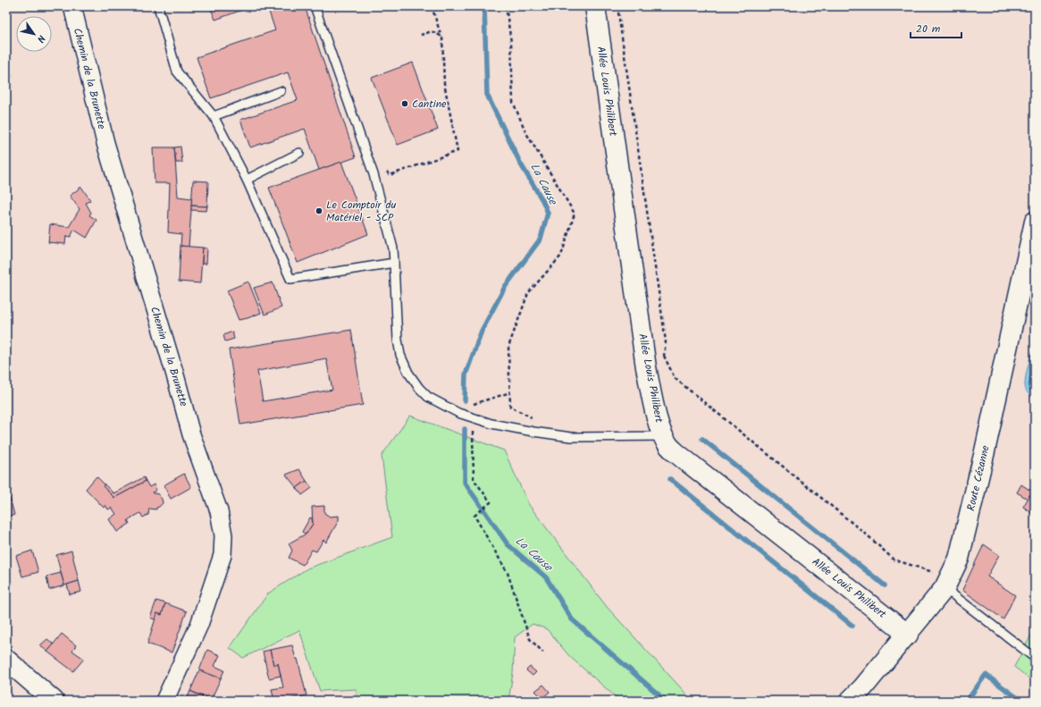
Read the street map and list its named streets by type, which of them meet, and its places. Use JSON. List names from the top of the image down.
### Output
{
  "streets": {
    "street": ["Chemin de la Brunette", "Allée Louis Philibert", "Route Cézanne"]
  },
  "crossings": [
    ["Allée Louis Philibert", "Route Cézanne"]
  ],
  "water": ["La Cause"],
  "places": ["Cantine", "Le Comptoir du Matériel - SCP"],
  "scale_bar": "20 m",
  "north": "bottom right"
}
